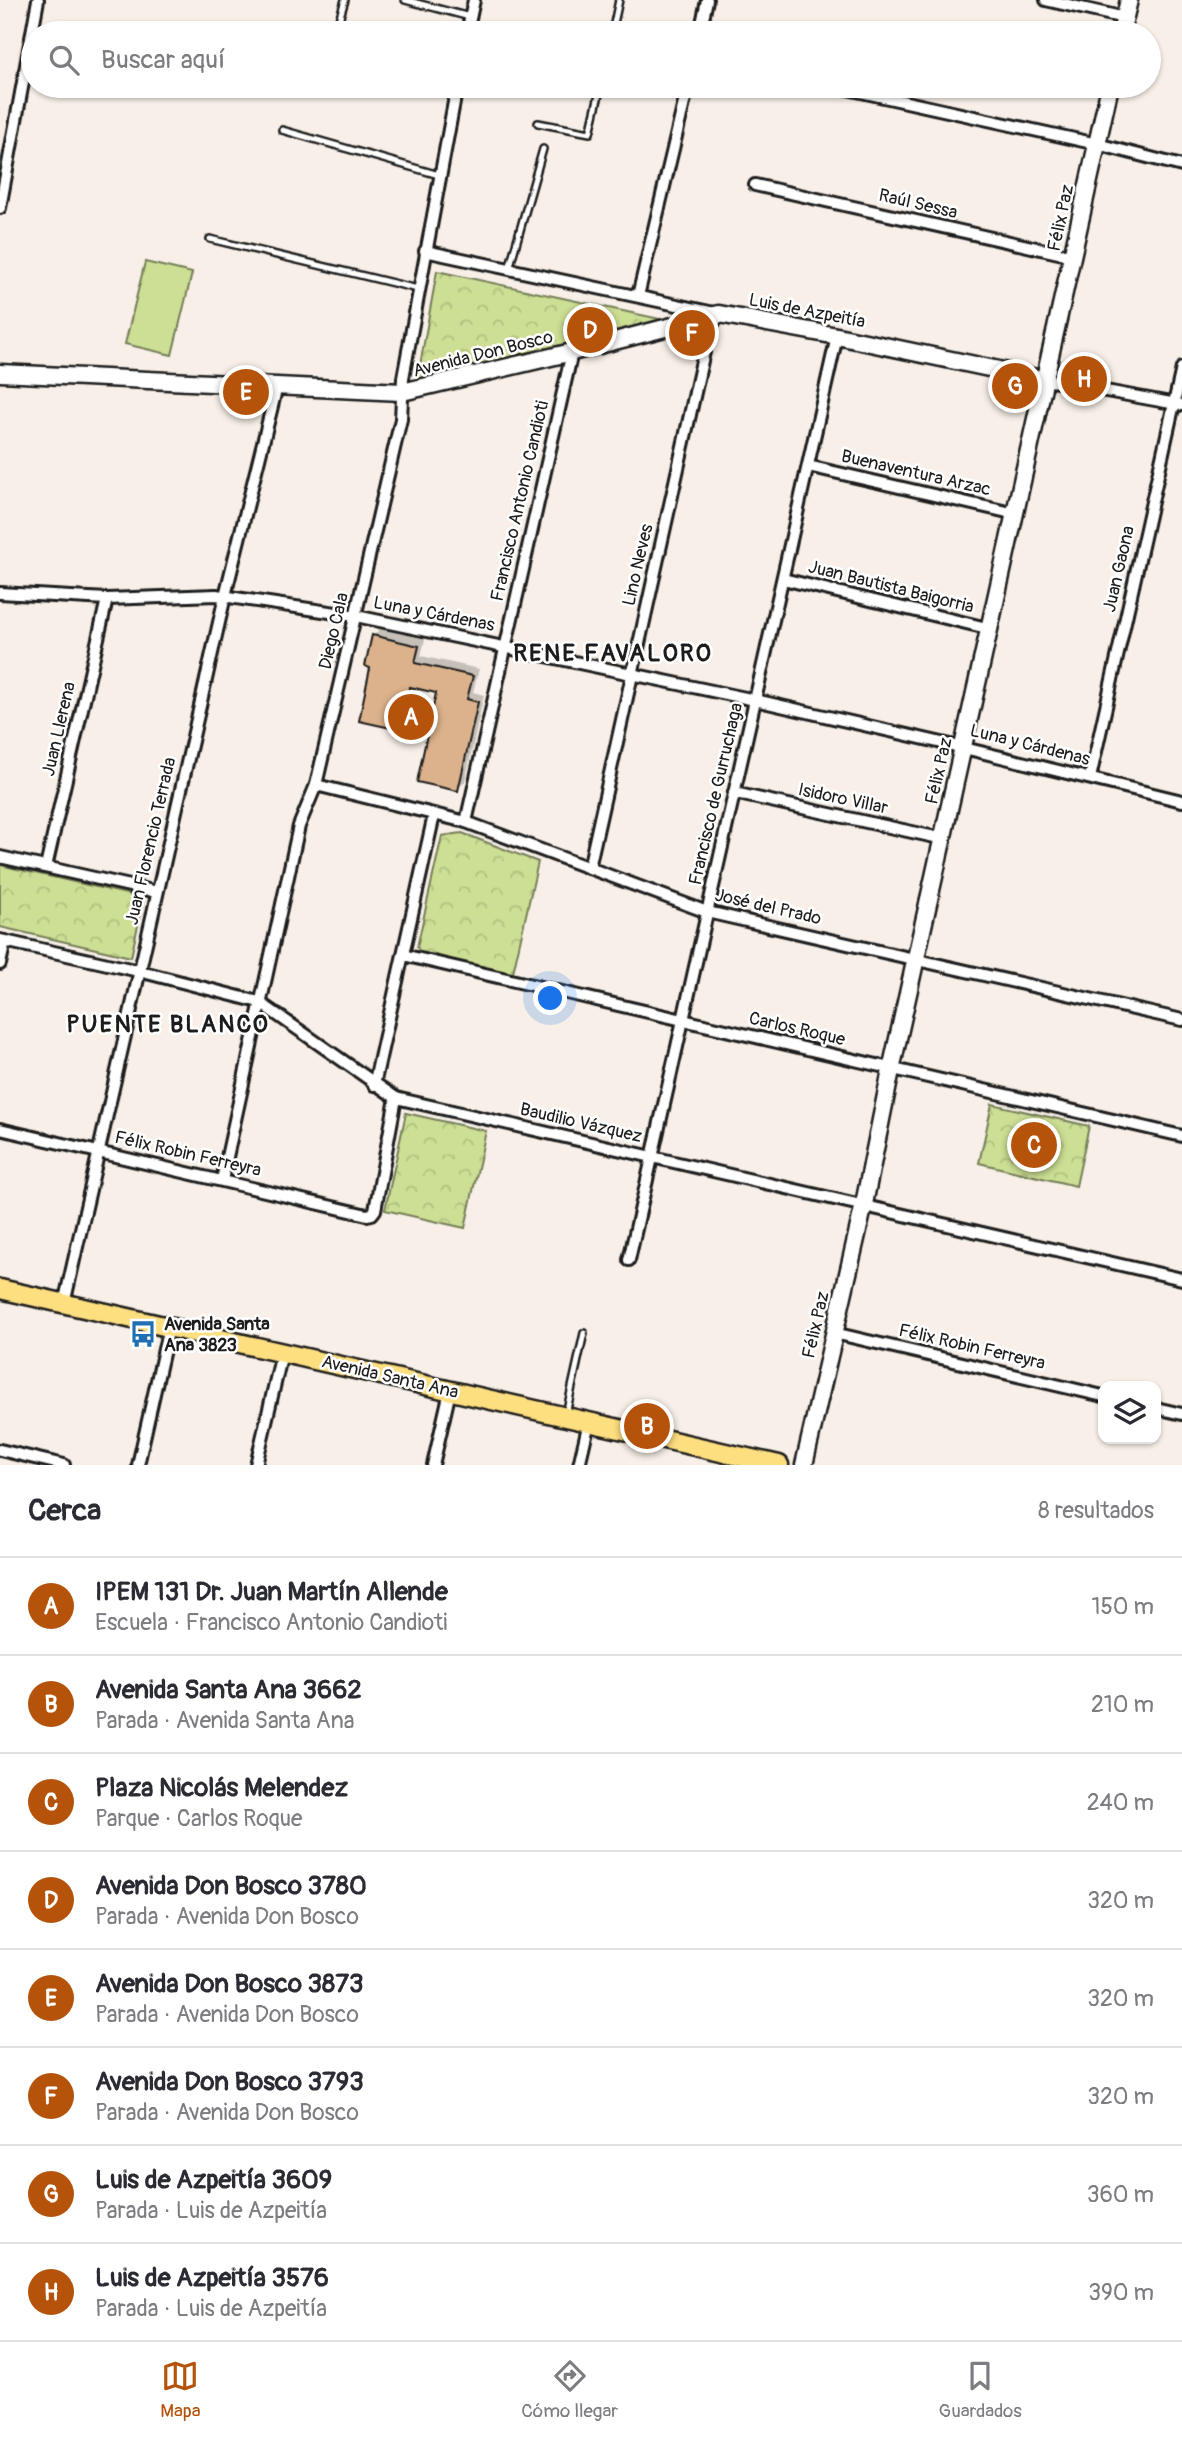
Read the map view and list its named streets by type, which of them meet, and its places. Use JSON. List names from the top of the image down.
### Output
{
  "streets": {
    "main road": [
      "Félix Paz",
      "Luis de Azpeitía",
      "Avenida Don Bosco",
      "Avenida Santa Ana"
    ],
    "street": [
      "Raúl Sessa",
      "Buenaventura Arzac",
      "Francisco Antonio Candioti",
      "Lino Neves",
      "Juan Gaona",
      "Juan Bautista Baigorria",
      "Luna y Cárdenas",
      "Diego Cala",
      "Juan Llerena",
      "Francisco de Gurruchaga",
      "Isidoro Villar",
      "Juan Florencio Terrada",
      "José del Prado",
      "Carlos Roque",
      "Baudilio Vázquez",
      "Félix Robin Ferreyra"
    ]
  },
  "crossings": [
    ["Raúl Sessa", "Félix Paz"],
    ["Félix Paz", "Luis de Azpeitía"],
    ["Félix Paz", "Buenaventura Arzac"],
    ["Félix Paz", "Juan Bautista Baigorria"],
    ["Félix Paz", "Luna y Cárdenas"],
    ["Félix Paz", "Isidoro Villar"],
    ["Félix Paz", "José del Prado"],
    ["Félix Paz", "Carlos Roque"],
    ["Félix Paz", "Baudilio Vázquez"],
    ["Félix Paz", "Félix Robin Ferreyra"],
    ["Luis de Azpeitía", "Avenida Don Bosco"],
    ["Luis de Azpeitía", "Lino Neves"],
    ["Luis de Azpeitía", "Juan Gaona"],
    ["Luis de Azpeitía", "Diego Cala"],
    ["Luis de Azpeitía", "Francisco de Gurruchaga"],
    ["Avenida Don Bosco", "Francisco Antonio Candioti"],
    ["Avenida Don Bosco", "Lino Neves"],
    ["Avenida Don Bosco", "Diego Cala"],
    ["Avenida Don Bosco", "Juan Florencio Terrada"],
    ["Buenaventura Arzac", "Francisco de Gurruchaga"],
    ["Francisco Antonio Candioti", "Luna y Cárdenas"],
    ["Francisco Antonio Candioti", "José del Prado"],
    ["Lino Neves", "Luna y Cárdenas"],
    ["Lino Neves", "José del Prado"],
    ["Juan Gaona", "Luna y Cárdenas"],
    ["Juan Bautista Baigorria", "Francisco de Gurruchaga"],
    ["Luna y Cárdenas", "Diego Cala"],
    ["Luna y Cárdenas", "Juan Llerena"],
    ["Luna y Cárdenas", "Francisco de Gurruchaga"],
    ["Luna y Cárdenas", "Juan Florencio Terrada"],
    ["Diego Cala", "José del Prado"],
    ["Diego Cala", "Baudilio Vázquez"],
    ["Diego Cala", "Félix Robin Ferreyra"],
    ["Francisco de Gurruchaga", "Isidoro Villar"],
    ["Francisco de Gurruchaga", "José del Prado"],
    ["Francisco de Gurruchaga", "Carlos Roque"],
    ["Francisco de Gurruchaga", "Baudilio Vázquez"],
    ["Juan Florencio Terrada", "Baudilio Vázquez"],
    ["Juan Florencio Terrada", "Félix Robin Ferreyra"],
    ["Juan Florencio Terrada", "Avenida Santa Ana"],
    ["Baudilio Vázquez", "Félix Robin Ferreyra"]
  ],
  "districts": ["RENE FAVALORO", "PUENTE BLANCO"],
  "places": {
    "bus stop": ["Avenida Santa Ana 3823"]
  },
  "page": {
    "search": "Buscar aquí",
    "pins": [
      "D",
      "F",
      "H",
      "G",
      "E",
      "A",
      "C",
      "B"
    ],
    "heading": ["Cerca", "8 resultados"],
    "list": [
      {
        "mark": "A",
        "name": "IPEM 131 Dr. Juan Martín Allende",
        "note": "Escuela · Francisco Antonio Candioti",
        "value": "150 m"
      },
      {
        "mark": "B",
        "name": "Avenida Santa Ana 3662",
        "note": "Parada · Avenida Santa Ana",
        "value": "210 m"
      },
      {
        "mark": "C",
        "name": "Plaza Nicolás Melendez",
        "note": "Parque · Carlos Roque",
        "value": "240 m"
      },
      {
        "mark": "D",
        "name": "Avenida Don Bosco 3780",
        "note": "Parada · Avenida Don Bosco",
        "value": "320 m"
      },
      {
        "mark": "E",
        "name": "Avenida Don Bosco 3873",
        "note": "Parada · Avenida Don Bosco",
        "value": "320 m"
      },
      {
        "mark": "F",
        "name": "Avenida Don Bosco 3793",
        "note": "Parada · Avenida Don Bosco",
        "value": "320 m"
      },
      {
        "mark": "G",
        "name": "Luis de Azpeitía 3609",
        "note": "Parada · Luis de Azpeitía",
        "value": "360 m"
      },
      {
        "mark": "H",
        "name": "Luis de Azpeitía 3576",
        "note": "Parada · Luis de Azpeitía",
        "value": "390 m"
      }
    ],
    "nav": ["Mapa", "Cómo llegar", "Guardados"]
  }
}
